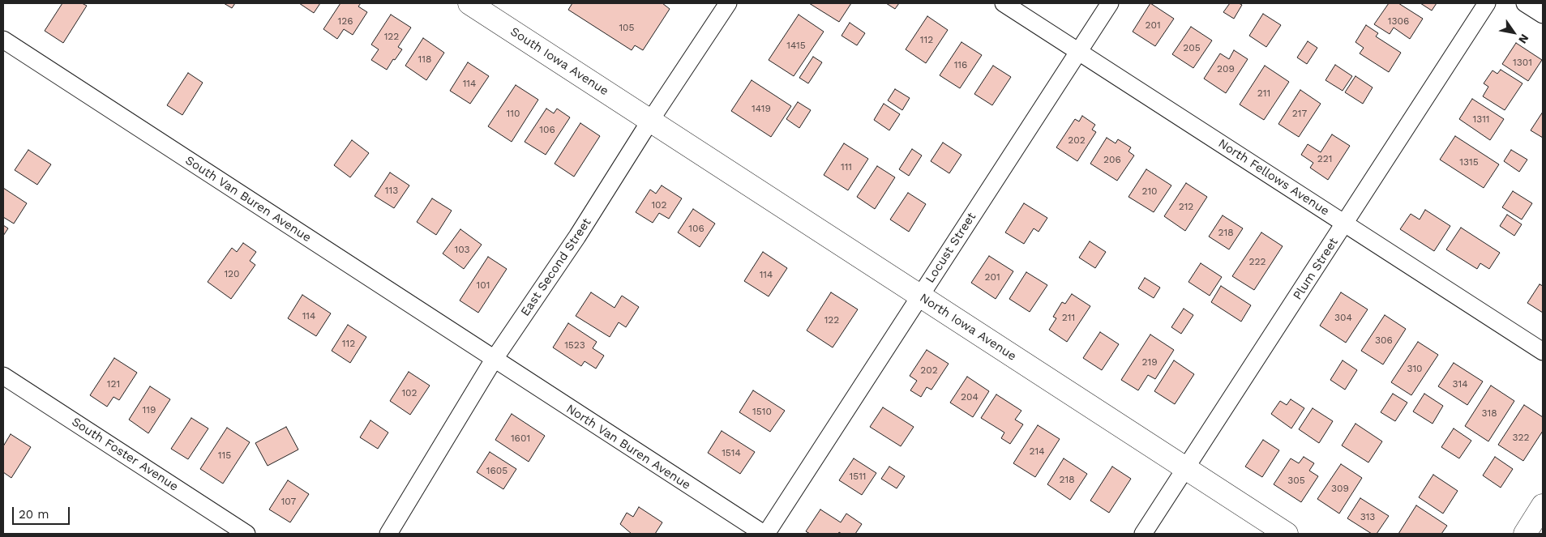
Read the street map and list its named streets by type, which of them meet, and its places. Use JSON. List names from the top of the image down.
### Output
{
  "streets": {
    "main road": ["South Iowa Avenue", "North Iowa Avenue"],
    "street": [
      "North Fellows Avenue",
      "South Van Buren Avenue",
      "Locust Street",
      "East Second Street",
      "Plum Street",
      "North Van Buren Avenue",
      "South Foster Avenue"
    ]
  },
  "crossings": [
    ["South Iowa Avenue", "East Second Street"],
    ["South Iowa Avenue", "North Iowa Avenue"],
    ["North Fellows Avenue", "Locust Street"],
    ["North Fellows Avenue", "Plum Street"],
    ["South Van Buren Avenue", "East Second Street"],
    ["South Van Buren Avenue", "North Van Buren Avenue"],
    ["Locust Street", "North Iowa Avenue"],
    ["Locust Street", "North Van Buren Avenue"],
    ["East Second Street", "North Iowa Avenue"],
    ["East Second Street", "North Van Buren Avenue"],
    ["Plum Street", "North Iowa Avenue"]
  ],
  "house_numbers": [
    "126",
    "1306",
    "201",
    "105",
    "122",
    "112",
    "1415",
    "205",
    "118",
    "1301",
    "116",
    "209",
    "114",
    "211",
    "1419",
    "110",
    "217",
    "1311",
    "106",
    "202",
    "221",
    "206",
    "1315",
    "111",
    "113",
    "210",
    "102",
    "212",
    "106",
    "218",
    "103",
    "222",
    "120",
    "114",
    "201",
    "101",
    "114",
    "211",
    "304",
    "122",
    "306",
    "112",
    "1523",
    "219",
    "310",
    "202",
    "121",
    "314",
    "102",
    "204",
    "119",
    "1510",
    "318",
    "322",
    "1601",
    "214",
    "1514",
    "115",
    "1605",
    "1511",
    "218",
    "305",
    "309",
    "107",
    "313"
  ],
  "scale_bar": "20 m",
  "north": "bottom right"
}
